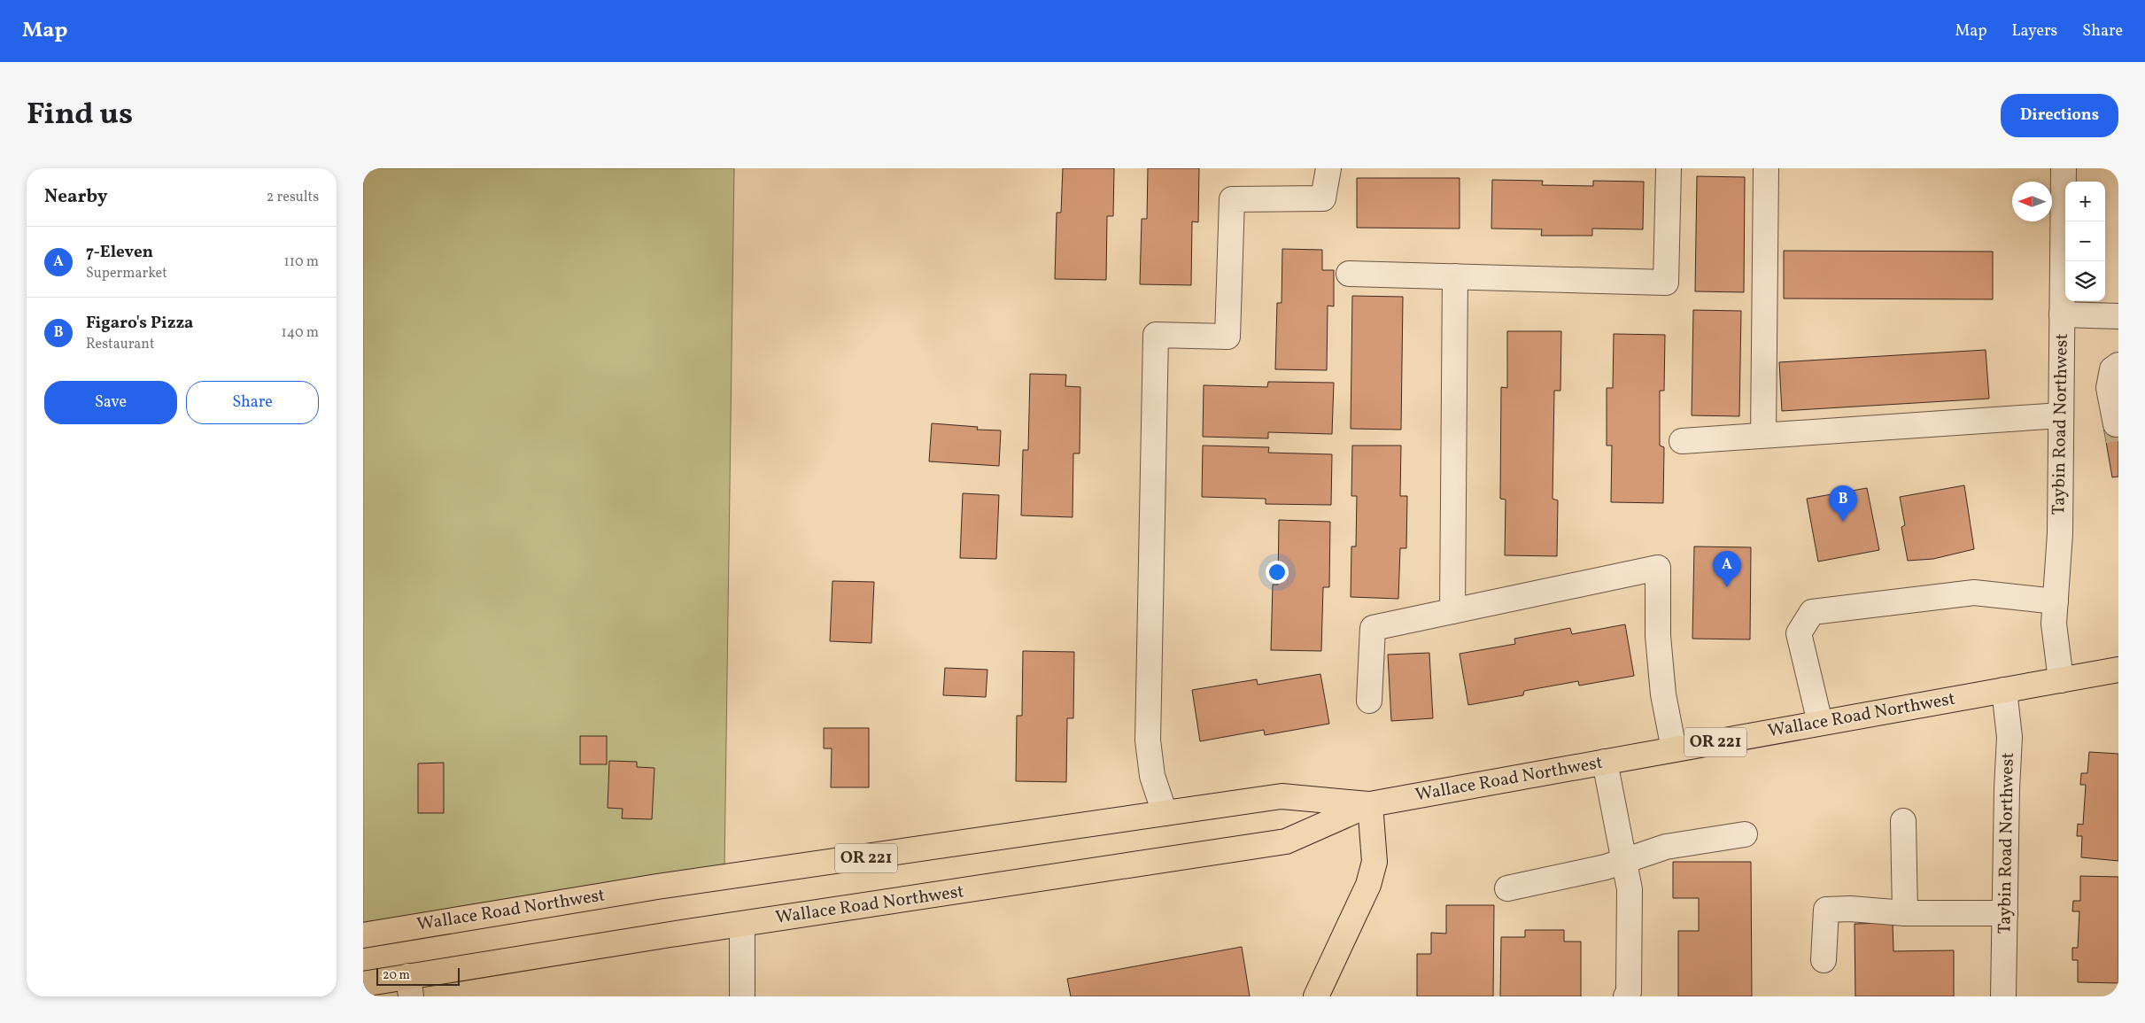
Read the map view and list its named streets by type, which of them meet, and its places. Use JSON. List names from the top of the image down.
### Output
{
  "streets": {
    "main road": ["Wallace Road Northwest", "OR 221"],
    "street": ["Taybin Road Northwest"]
  },
  "crossings": [
    ["Taybin Road Northwest", "Wallace Road Northwest"]
  ],
  "scale_bar": "20 m",
  "north": "left",
  "page": {
    "header": "Map",
    "nav": ["Map", "Layers", "Share"],
    "title": "Find us",
    "buttons": [
      "Directions",
      ["Save", "Share"]
    ],
    "heading": ["Nearby", "2 results"],
    "map_buttons": ["+", "−"],
    "list": [
      {
        "mark": "A",
        "name": "7-Eleven",
        "note": "Supermarket",
        "value": "110 m"
      },
      {
        "mark": "B",
        "name": "Figaro's Pizza",
        "note": "Restaurant",
        "value": "140 m"
      }
    ],
    "pins": ["B", "A"],
    "scale": "20 m"
  }
}
